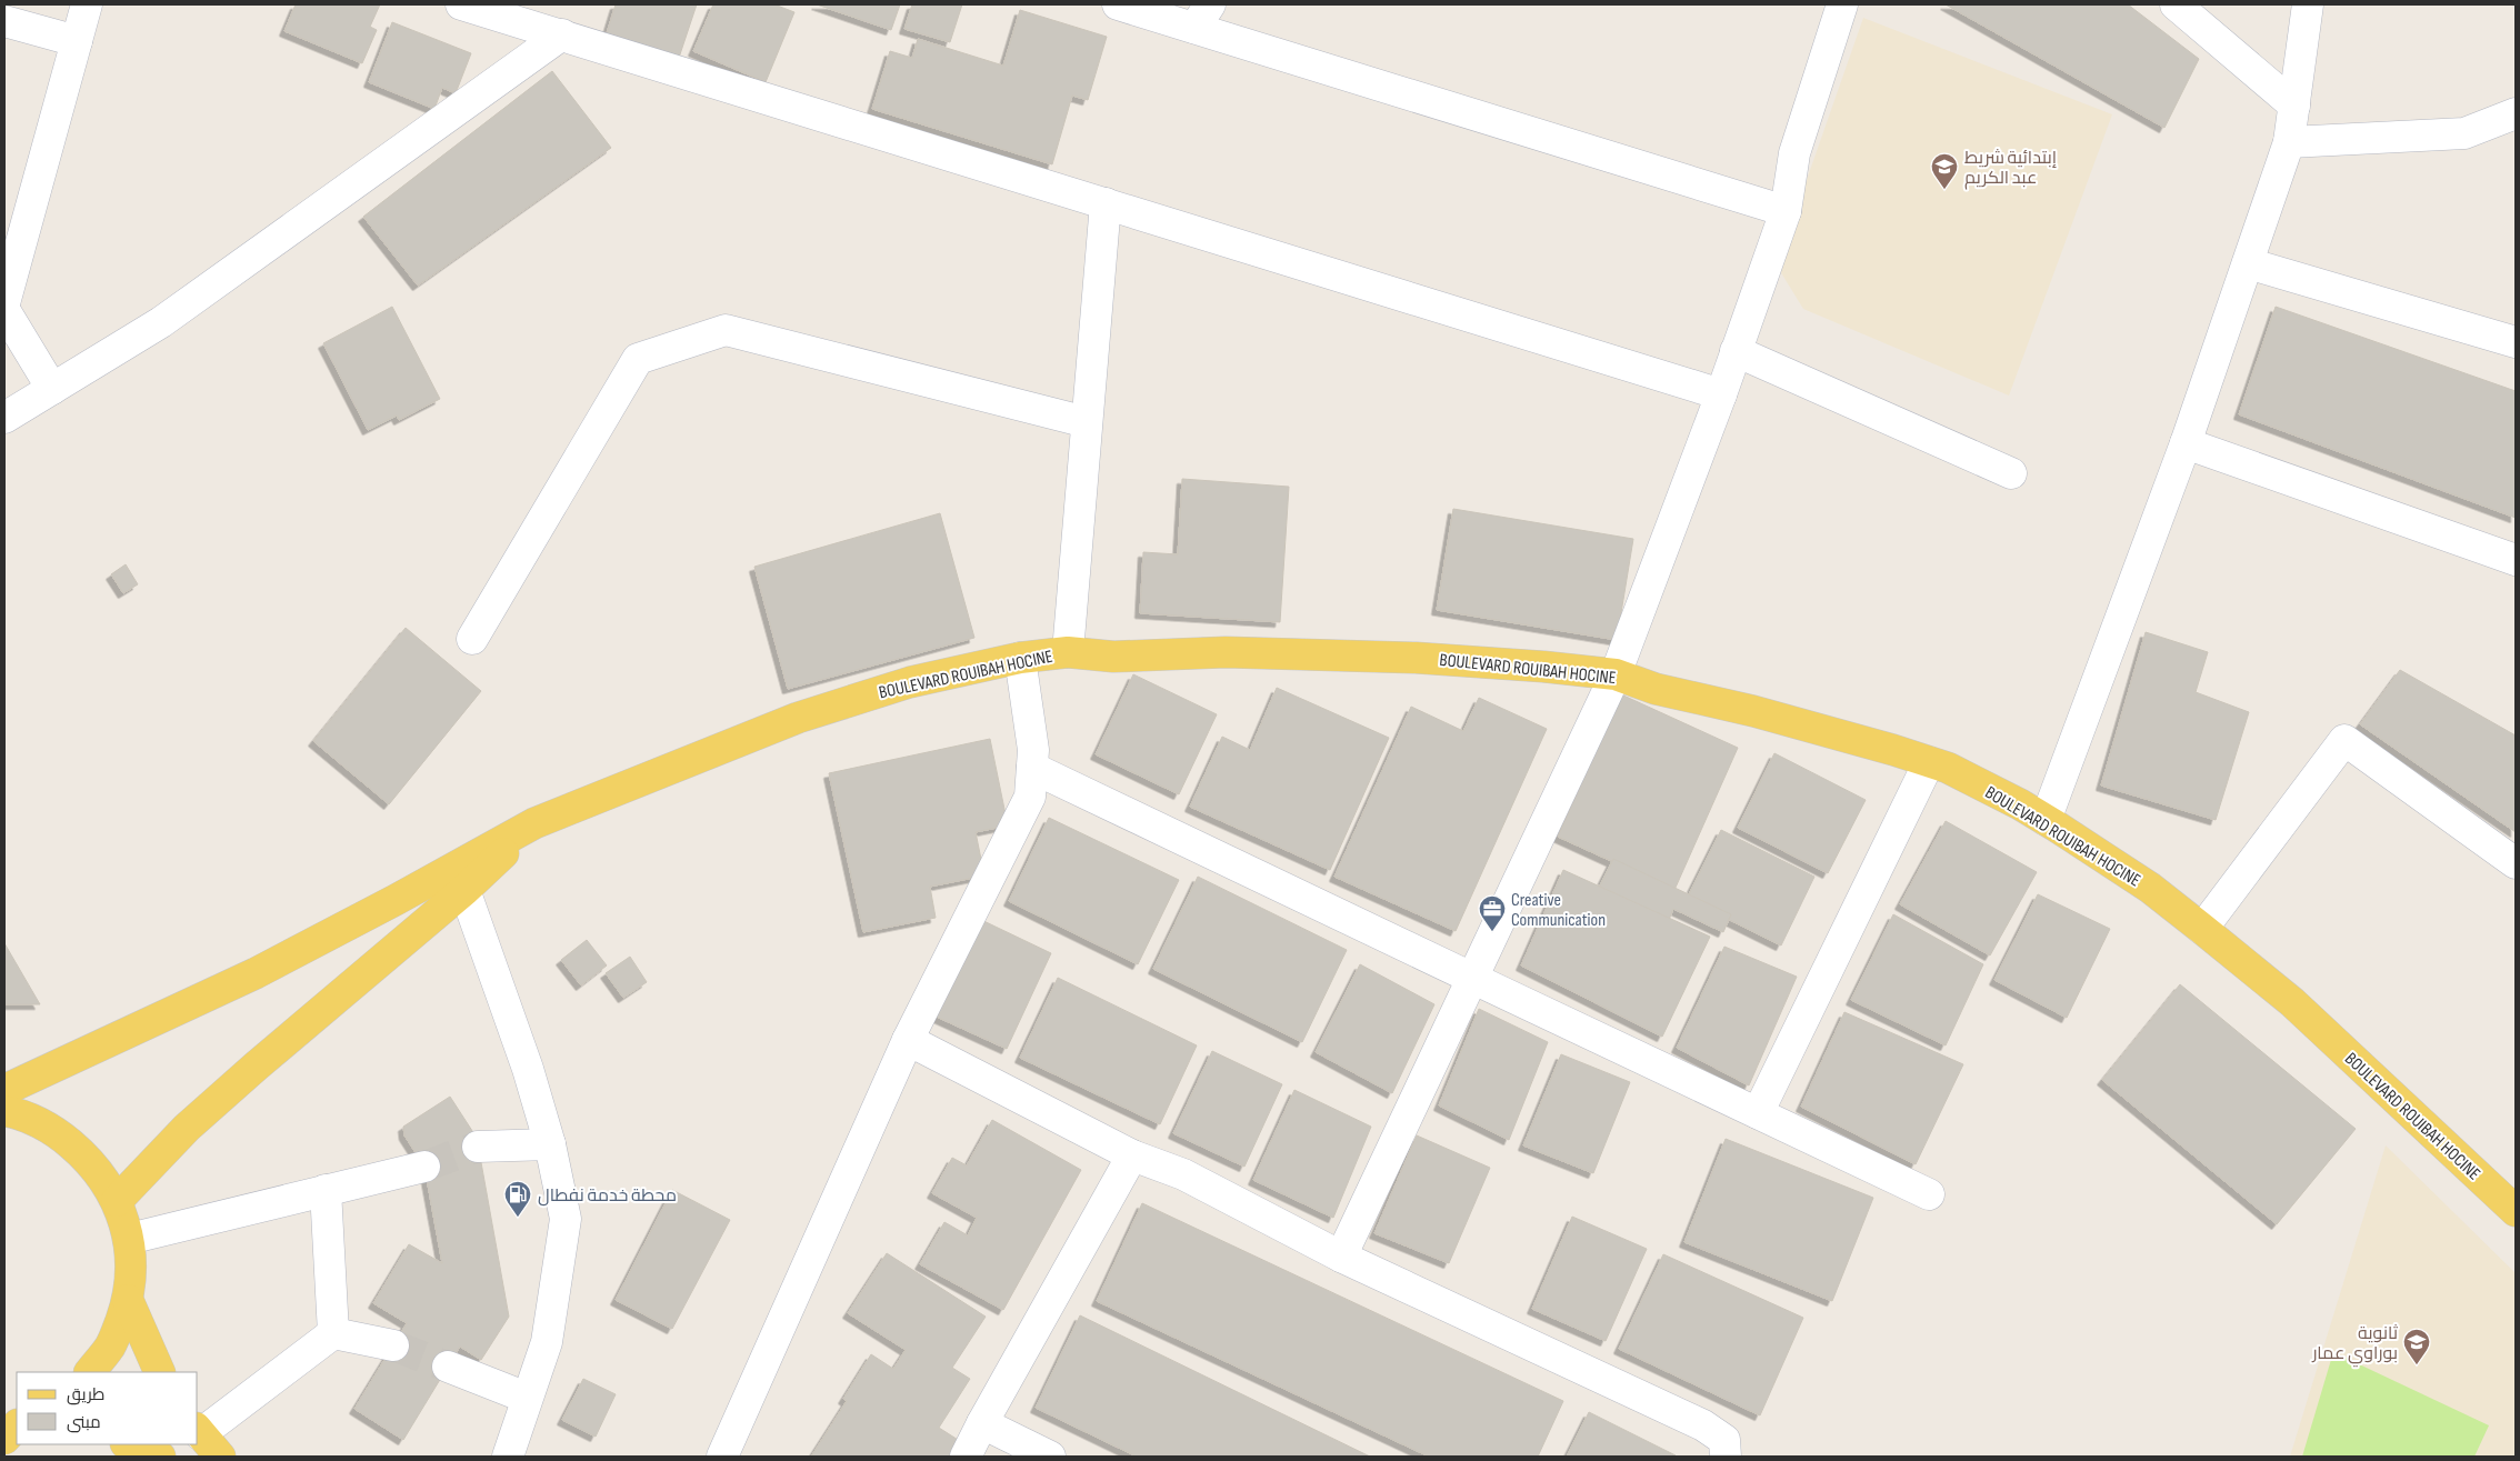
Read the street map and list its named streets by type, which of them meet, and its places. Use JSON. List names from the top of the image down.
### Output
{
  "streets": {
    "main road": ["BOULEVARD ROUIBAH HOCINE"]
  },
  "places": {
    "school or university": ["إبتدائية شريط عبد الكريم", "ثانوية بوراوي عمار"],
    "office": ["Creative Communication"],
    "fuel station": ["محطة خدمة نفطال"]
  },
  "legend": ["طريق", "مبنى"]
}
